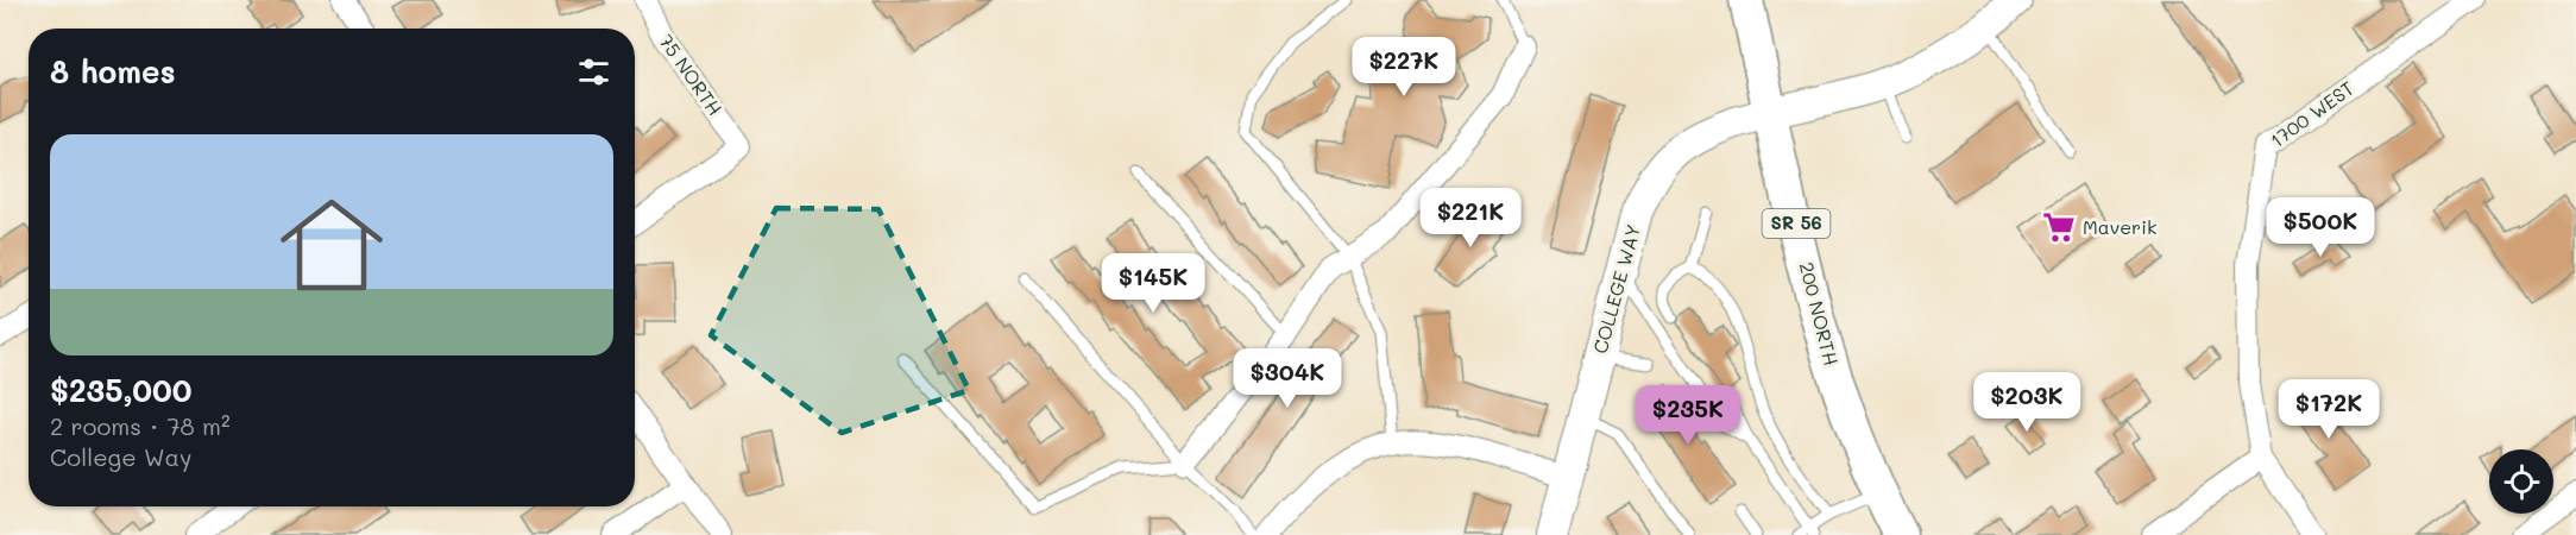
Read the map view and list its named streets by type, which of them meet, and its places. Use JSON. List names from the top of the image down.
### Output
{
  "streets": {
    "main road": ["SR 56", "COLLEGE WAY", "200 NORTH"],
    "street": ["75 NORTH", "1700 WEST"]
  },
  "crossings": [
    ["COLLEGE WAY", "200 NORTH"]
  ],
  "places": {
    "supermarket": ["Maverik"]
  },
  "page": {
    "heading": "8 homes",
    "price": [
      "$227K",
      "$221K",
      "$500K",
      "$145K",
      "$304K",
      "$203K",
      "$172K",
      "$235K"
    ],
    "list": [
      {
        "name": "$235,000",
        "note": "2 rooms · 78 m² · College Way"
      }
    ]
  }
}
